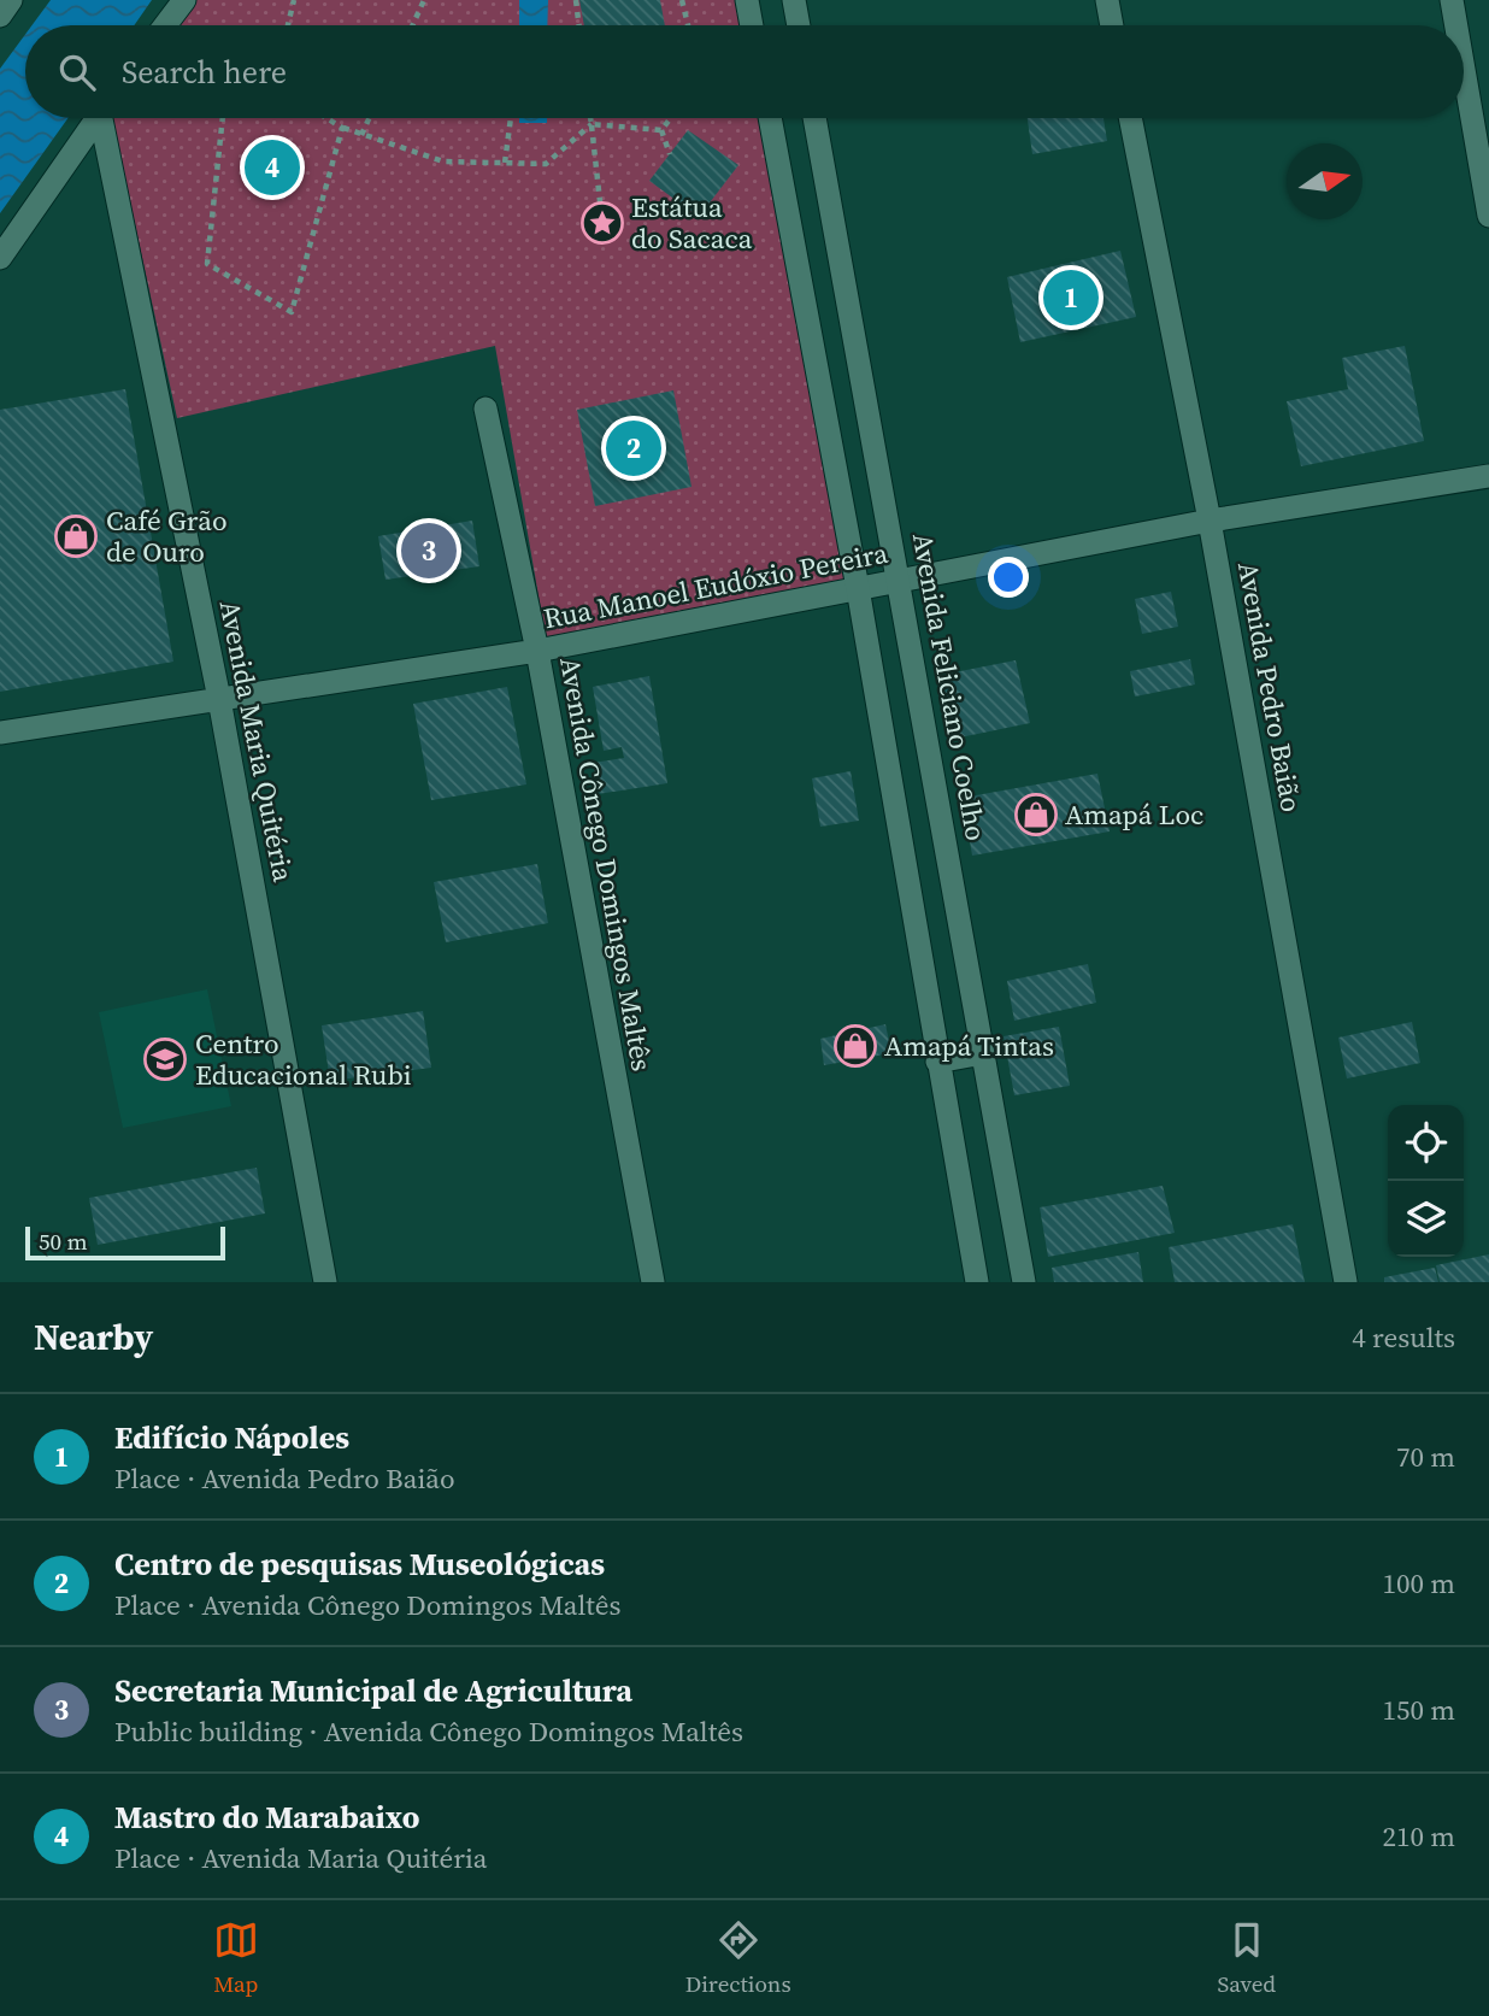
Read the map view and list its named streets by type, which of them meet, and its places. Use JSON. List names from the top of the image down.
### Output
{
  "streets": {
    "street": [
      "Rua Manoel Eudóxio Pereira",
      "Avenida Feliciano Coelho",
      "Avenida Pedro Baião",
      "Avenida Maria Quitéria",
      "Avenida Cônego Domingos Maltês"
    ]
  },
  "crossings": [
    ["Rua Manoel Eudóxio Pereira", "Avenida Feliciano Coelho"],
    ["Rua Manoel Eudóxio Pereira", "Avenida Pedro Baião"],
    ["Rua Manoel Eudóxio Pereira", "Avenida Maria Quitéria"],
    ["Rua Manoel Eudóxio Pereira", "Avenida Cônego Domingos Maltês"]
  ],
  "places": {
    "place": ["Estátua do Sacaca"],
    "shop": ["Café Grão de Ouro", "Amapá Loc", "Amapá Tintas"],
    "school or university": ["Centro Educacional Rubi"]
  },
  "scale_bar": "50 m",
  "north": "right",
  "page": {
    "search": "Search here",
    "pins": [
      "4",
      "1",
      "2",
      "3"
    ],
    "scale": "50 m",
    "heading": ["Nearby", "4 results"],
    "list": [
      {
        "mark": "1",
        "name": "Edifício Nápoles",
        "note": "Place · Avenida Pedro Baião",
        "value": "70 m"
      },
      {
        "mark": "2",
        "name": "Centro de pesquisas Museológicas",
        "note": "Place · Avenida Cônego Domingos Maltês",
        "value": "100 m"
      },
      {
        "mark": "3",
        "name": "Secretaria Municipal de Agricultura",
        "note": "Public building · Avenida Cônego Domingos Maltês",
        "value": "150 m"
      },
      {
        "mark": "4",
        "name": "Mastro do Marabaixo",
        "note": "Place · Avenida Maria Quitéria",
        "value": "210 m"
      }
    ],
    "nav": ["Map", "Directions", "Saved"]
  }
}
